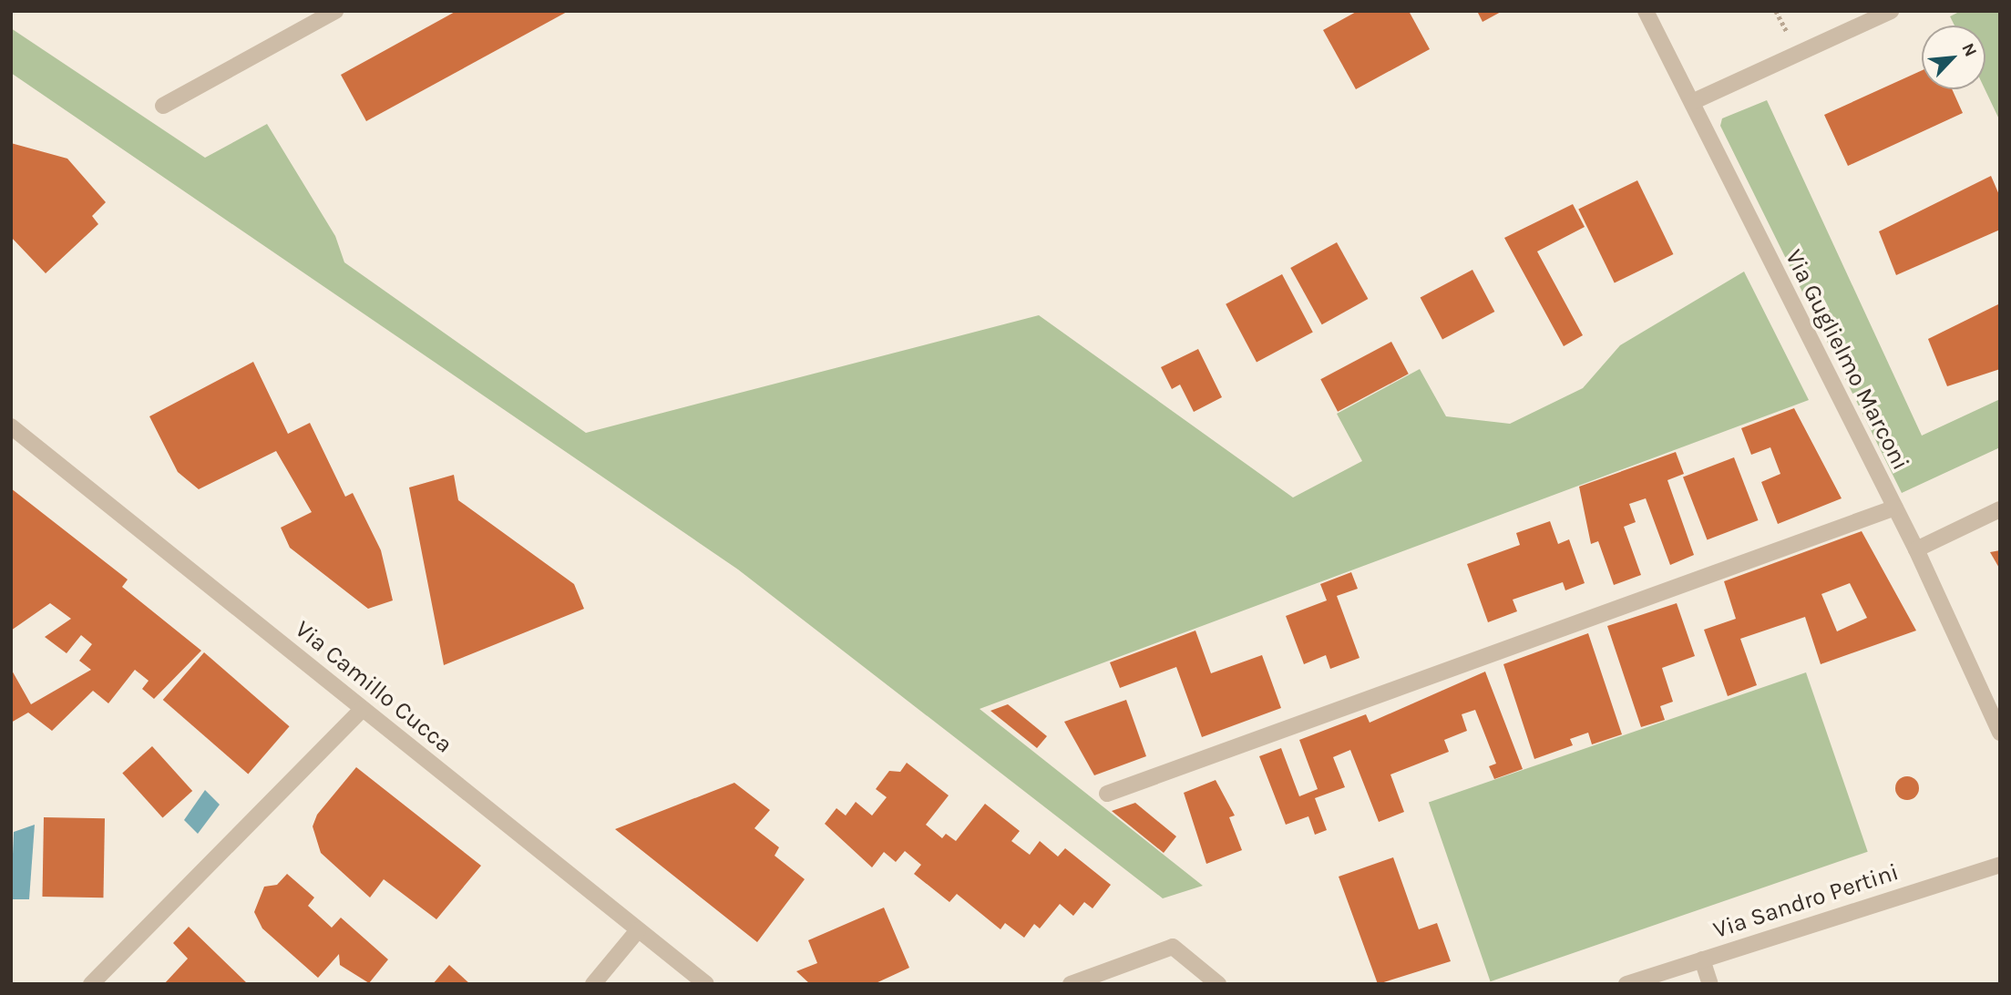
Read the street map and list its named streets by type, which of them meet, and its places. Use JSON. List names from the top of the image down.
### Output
{
  "streets": {
    "street": ["Via Guglielmo Marconi", "Via Camillo Cucca", "Via Sandro Pertini"]
  },
  "north": "top right"
}
